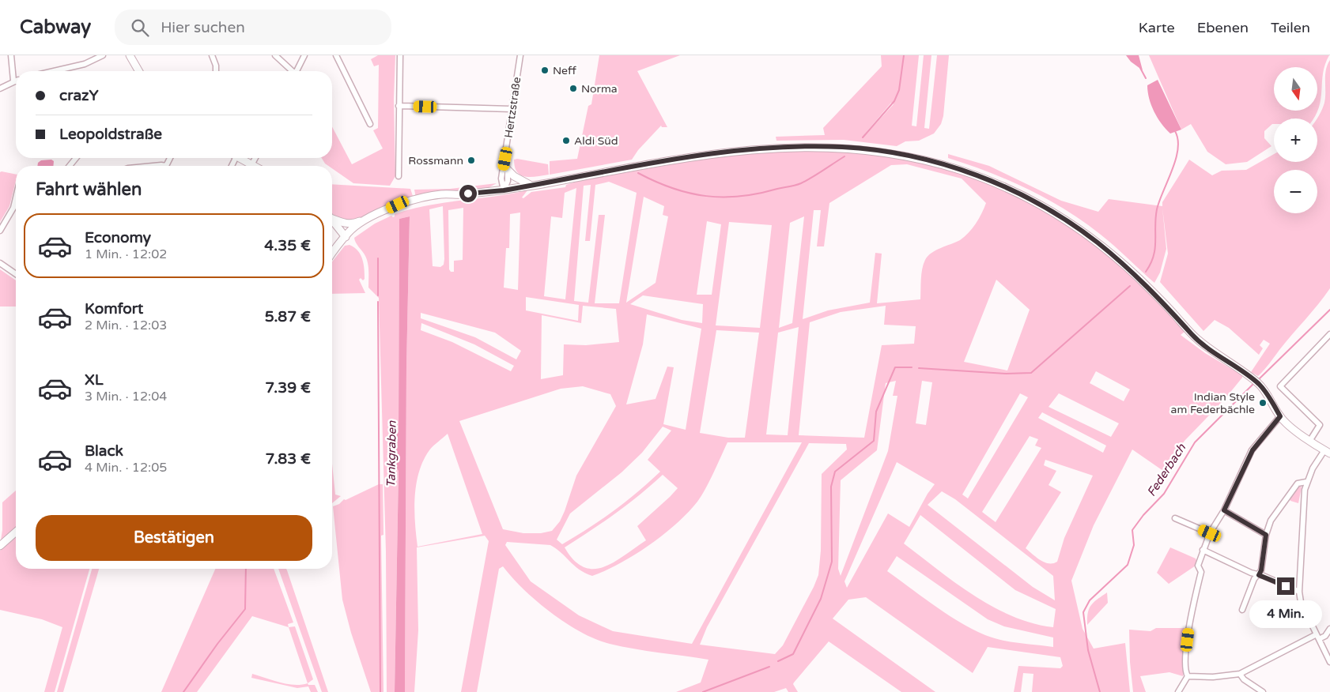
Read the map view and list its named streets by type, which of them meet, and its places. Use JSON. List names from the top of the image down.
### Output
{
  "streets": {
    "street": ["Hertzstraße"]
  },
  "water": ["Tankgraben", "Federbach"],
  "places": [
    "Neff",
    "Norma",
    "Aldi Süd",
    "Rossmann",
    "Indian Style am Federbächle"
  ],
  "north": "bottom",
  "page": {
    "header": "Cabway",
    "search": "Hier suchen",
    "nav": ["Karte", "Ebenen", "Teilen"],
    "map_buttons": ["+", "−"],
    "banner": ["crazY", "Leopoldstraße"],
    "heading": "Fahrt wählen",
    "list": [
      {
        "name": "Economy",
        "note": "1 Min. · 12:02",
        "value": "4.35 €"
      },
      {
        "name": "Komfort",
        "note": "2 Min. · 12:03",
        "value": "5.87 €"
      },
      {
        "name": "XL",
        "note": "3 Min. · 12:04",
        "value": "7.39 €"
      },
      {
        "name": "Black",
        "note": "4 Min. · 12:05",
        "value": "7.83 €"
      }
    ],
    "buttons": "Bestätigen",
    "bubble": "4 Min."
  }
}
